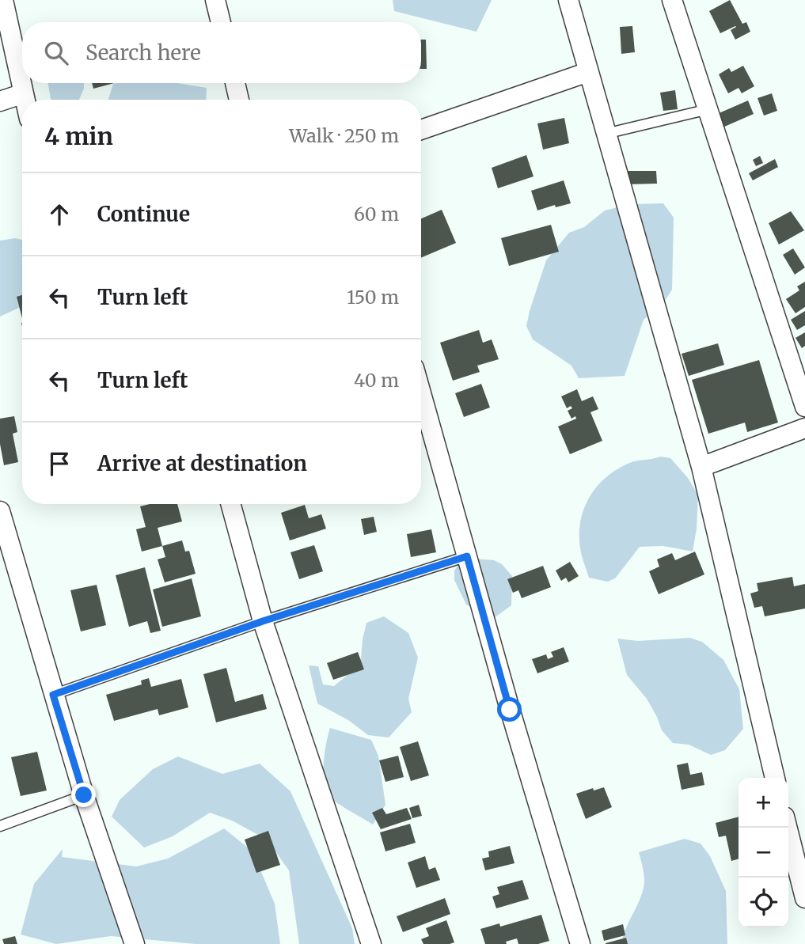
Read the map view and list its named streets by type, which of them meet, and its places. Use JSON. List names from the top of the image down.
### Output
{
  "page": {
    "search": "Search here",
    "heading": ["4 min", "Walk · 250 m"],
    "list": [
      ["Continue", "60 m"],
      ["Turn left", "150 m"],
      ["Turn left", "40 m"],
      "Arrive at destination"
    ],
    "map_buttons": ["+", "−"]
  }
}
